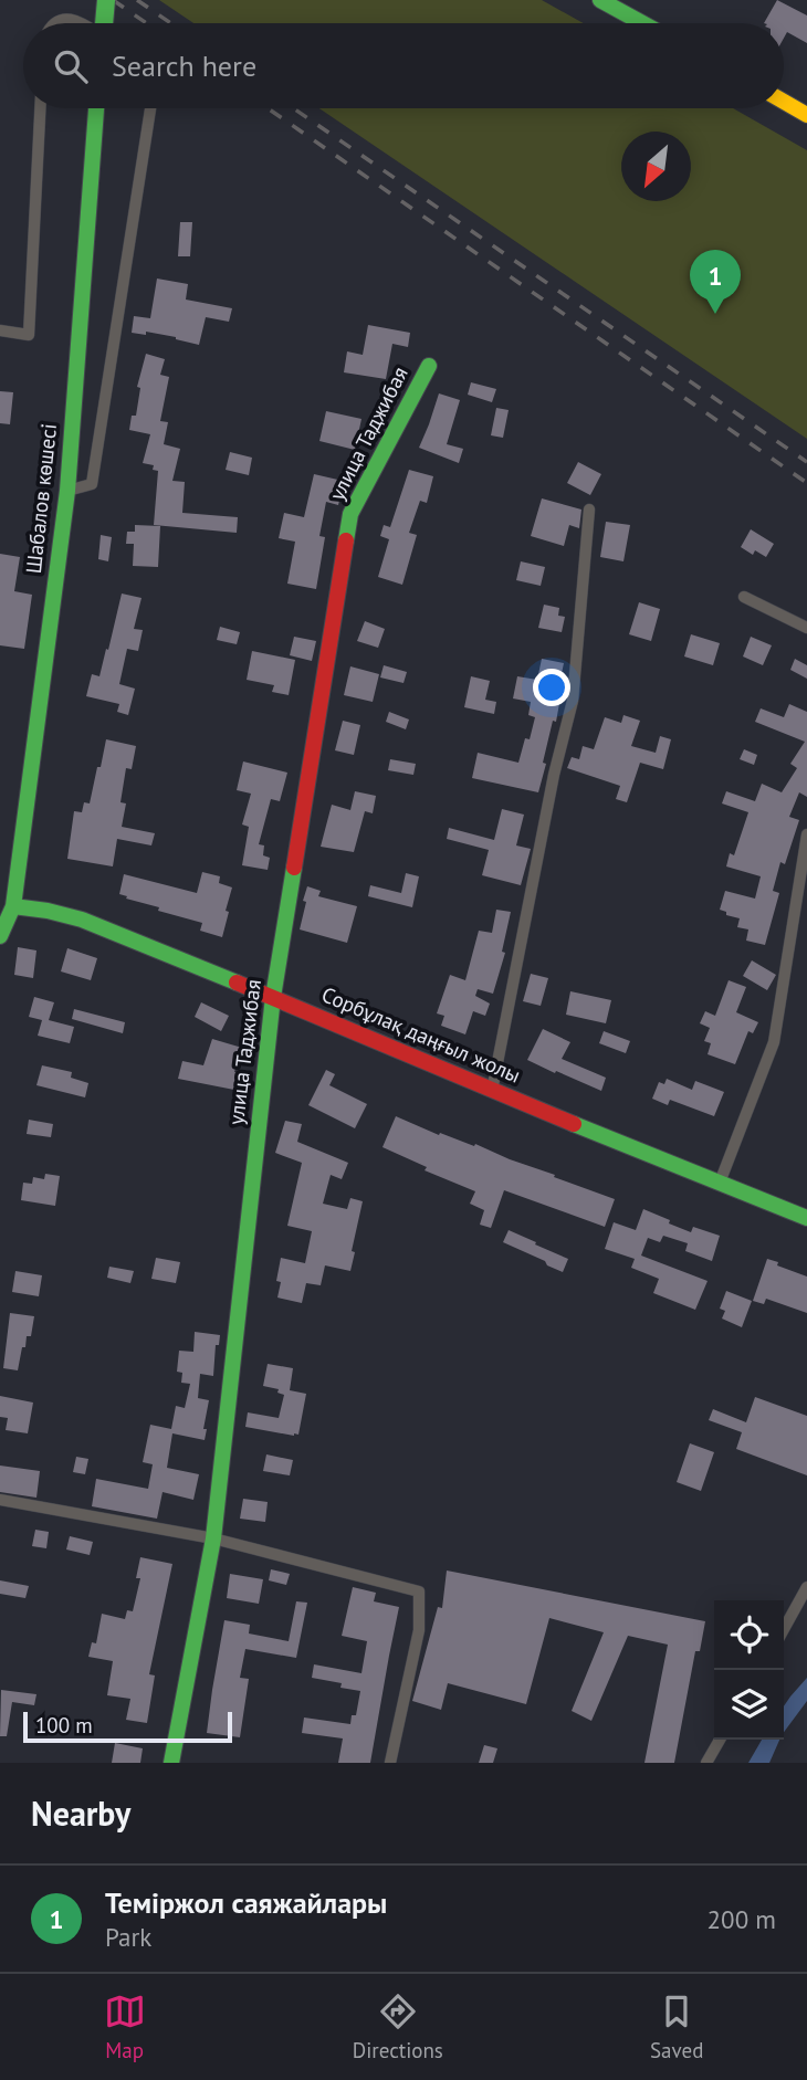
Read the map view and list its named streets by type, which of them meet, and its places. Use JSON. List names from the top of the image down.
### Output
{
  "streets": {
    "main road": ["улица Таджибая", "Шабалов көшесі", "Сорбұлақ даңғыл жолы"]
  },
  "crossings": [
    ["улица Таджибая", "Сорбұлақ даңғыл жолы"],
    ["Шабалов көшесі", "Сорбұлақ даңғыл жолы"]
  ],
  "scale_bar": "100 m",
  "north": "bottom left",
  "page": {
    "search": "Search here",
    "pins": "1",
    "scale": "100 m",
    "heading": "Nearby",
    "list": [
      {
        "mark": "1",
        "name": "Теміржол саяжайлары",
        "note": "Park",
        "value": "200 m"
      }
    ],
    "nav": ["Map", "Directions", "Saved"]
  }
}
